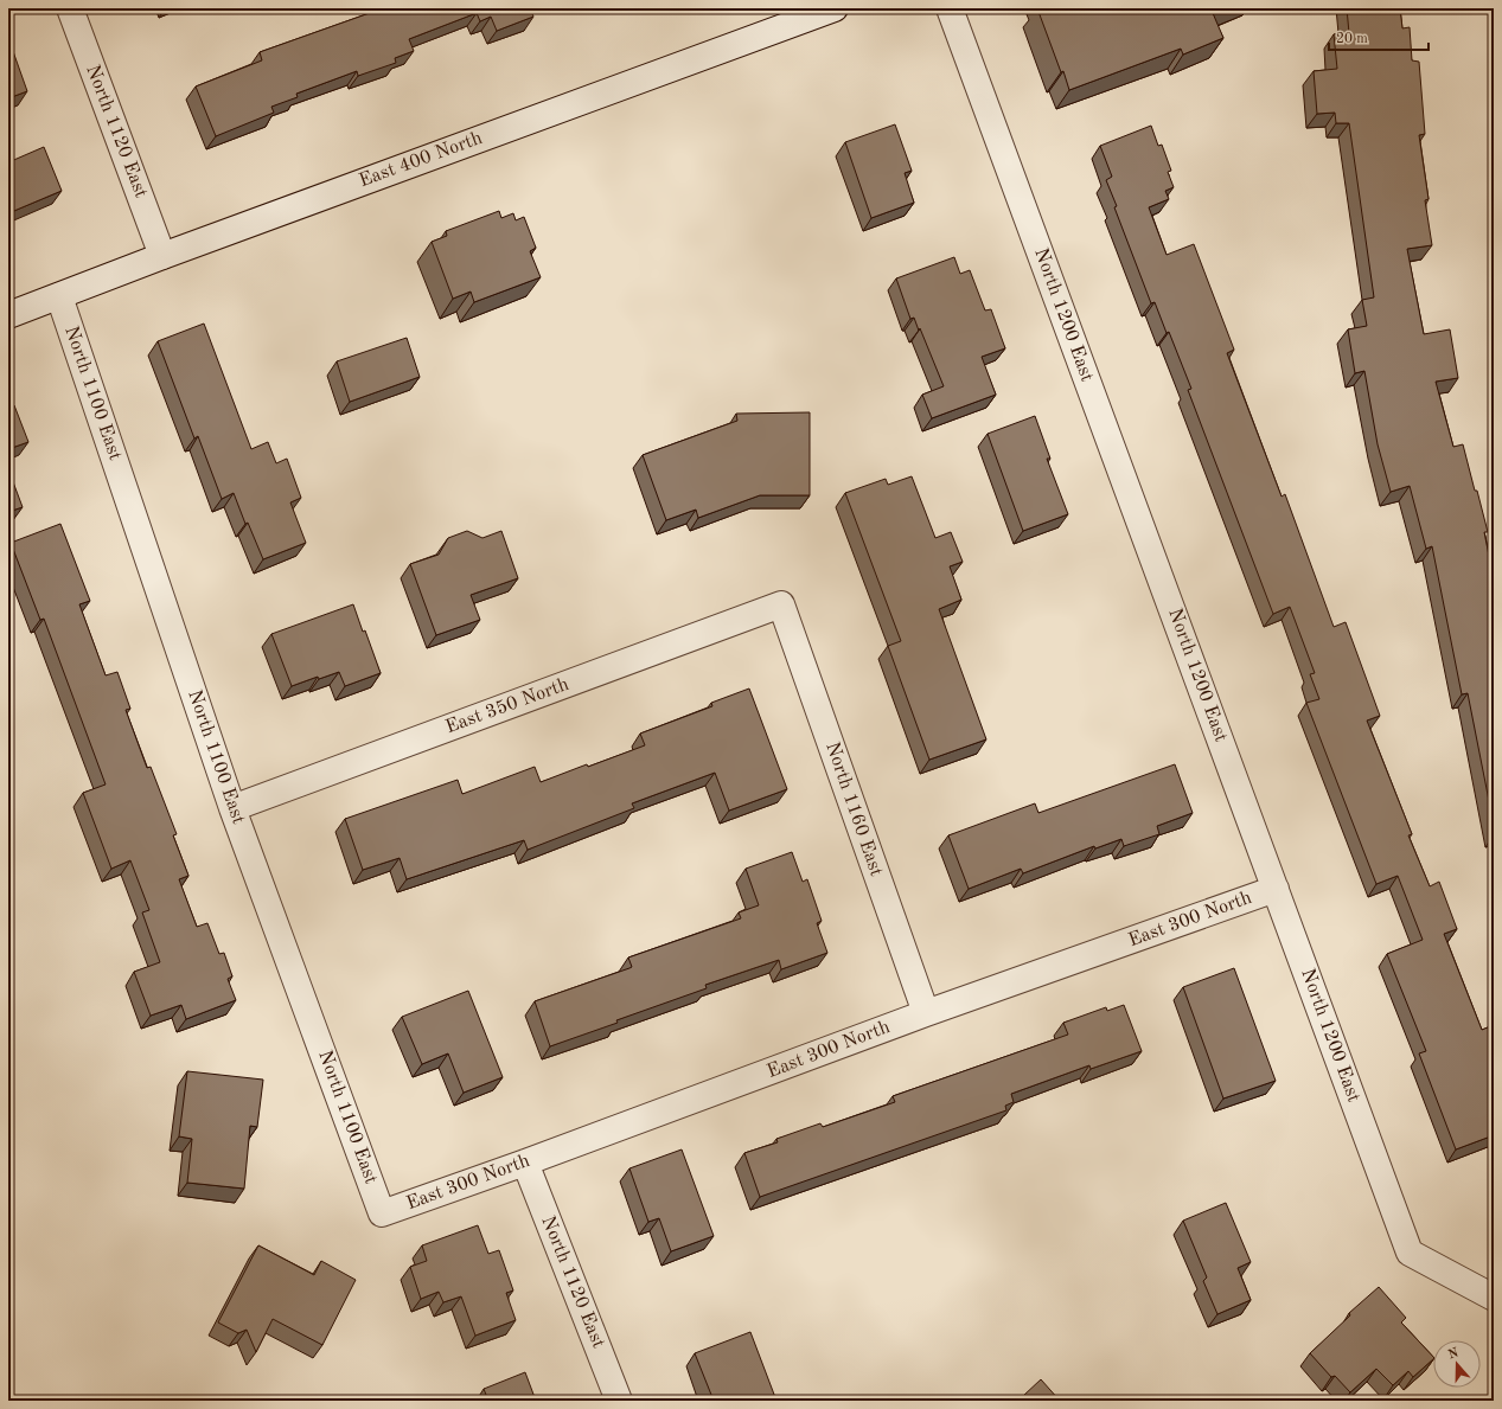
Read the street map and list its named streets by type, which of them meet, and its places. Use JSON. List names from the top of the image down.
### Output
{
  "streets": {
    "street": [
      "North 1120 East",
      "East 400 North",
      "North 1200 East",
      "North 1100 East",
      "East 350 North",
      "North 1160 East",
      "East 300 North"
    ]
  },
  "crossings": [
    ["North 1120 East", "East 400 North"],
    ["North 1120 East", "East 300 North"],
    ["East 400 North", "North 1100 East"],
    ["North 1200 East", "East 300 North"],
    ["North 1100 East", "East 350 North"],
    ["North 1100 East", "East 300 North"],
    ["East 350 North", "North 1160 East"],
    ["North 1160 East", "East 300 North"]
  ],
  "scale_bar": "20 m",
  "north": "top"
}
